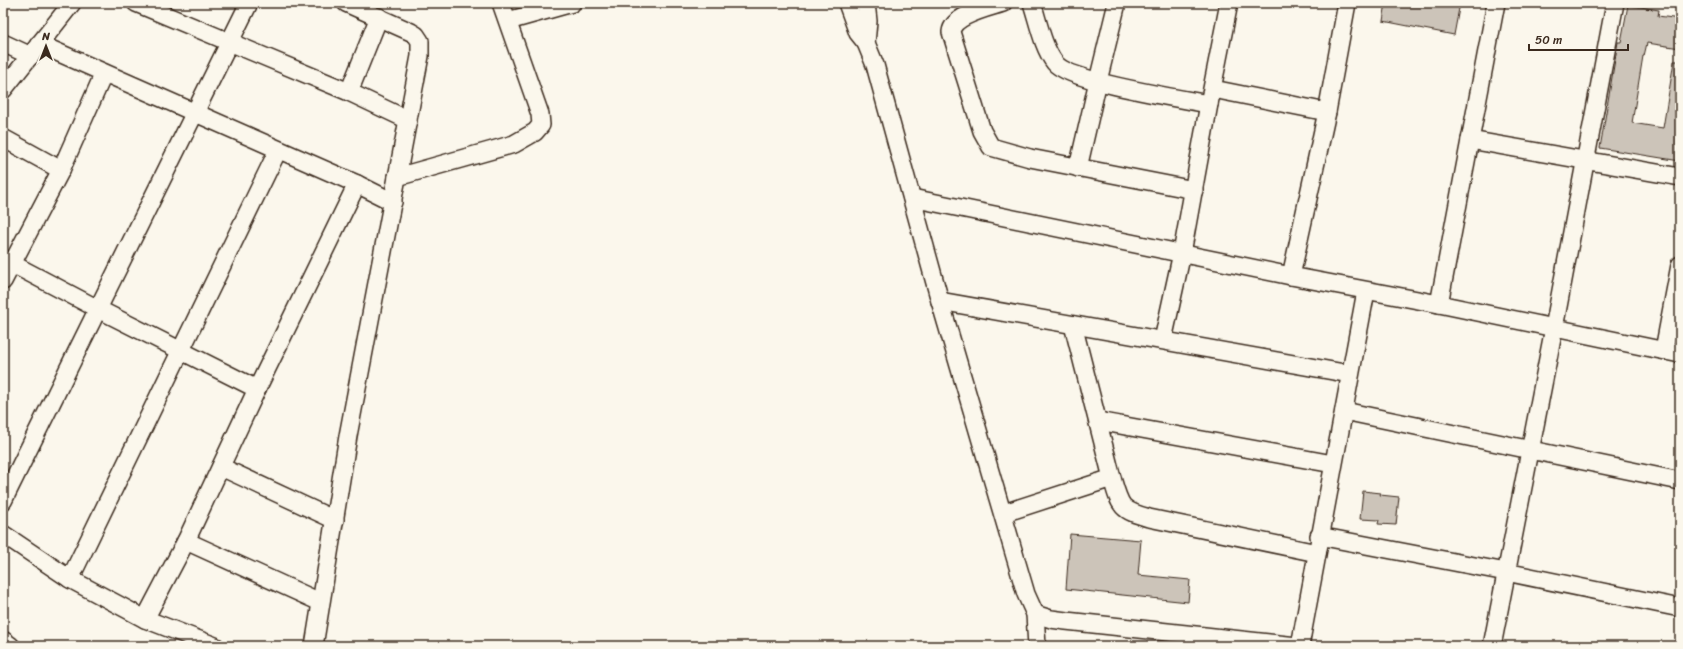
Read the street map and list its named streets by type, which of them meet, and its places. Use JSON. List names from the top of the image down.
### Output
{
  "scale_bar": "50 m",
  "north": "top"
}
